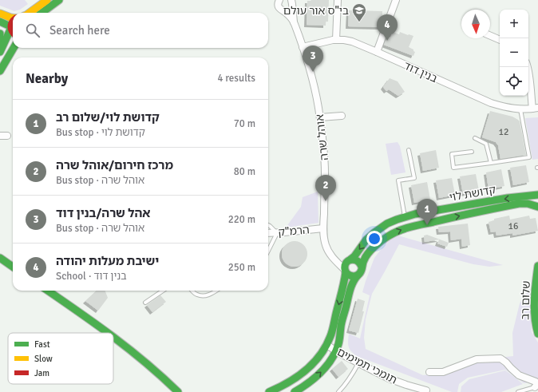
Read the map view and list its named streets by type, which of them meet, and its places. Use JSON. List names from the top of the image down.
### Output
{
  "streets": {
    "street": [
      "בנין דוד",
      "אוהל שרה",
      "קדושת לוי",
      "הרמ\"ק",
      "שלום רב",
      "תומכי תמימים"
    ]
  },
  "crossings": [
    ["בנין דוד", "אוהל שרה"],
    ["אוהל שרה", "קדושת לוי"],
    ["אוהל שרה", "הרמ\"ק"]
  ],
  "places": {
    "school or university": ["בי\"ס אור עולם"]
  },
  "house_numbers": ["12", "16"],
  "legend": ["Fast", "Slow", "Jam"],
  "north": "bottom",
  "page": {
    "map_buttons": ["+", "−"],
    "search": "Search here",
    "pins": [
      "4",
      "3",
      "2",
      "1"
    ],
    "heading": ["Nearby", "4 results"],
    "list": [
      {
        "mark": "1",
        "name": "קדושת לוי/שלום רב",
        "note": "Bus stop · קדושת לוי",
        "value": "70 m"
      },
      {
        "mark": "2",
        "name": "מרכז חירום/אוהל שרה",
        "note": "Bus stop · אוהל שרה",
        "value": "80 m"
      },
      {
        "mark": "3",
        "name": "אהל שרה/בנין דוד",
        "note": "Bus stop · אוהל שרה",
        "value": "220 m"
      },
      {
        "mark": "4",
        "name": "ישיבת מעלות יהודה",
        "note": "School · בנין דוד",
        "value": "250 m"
      }
    ]
  }
}
